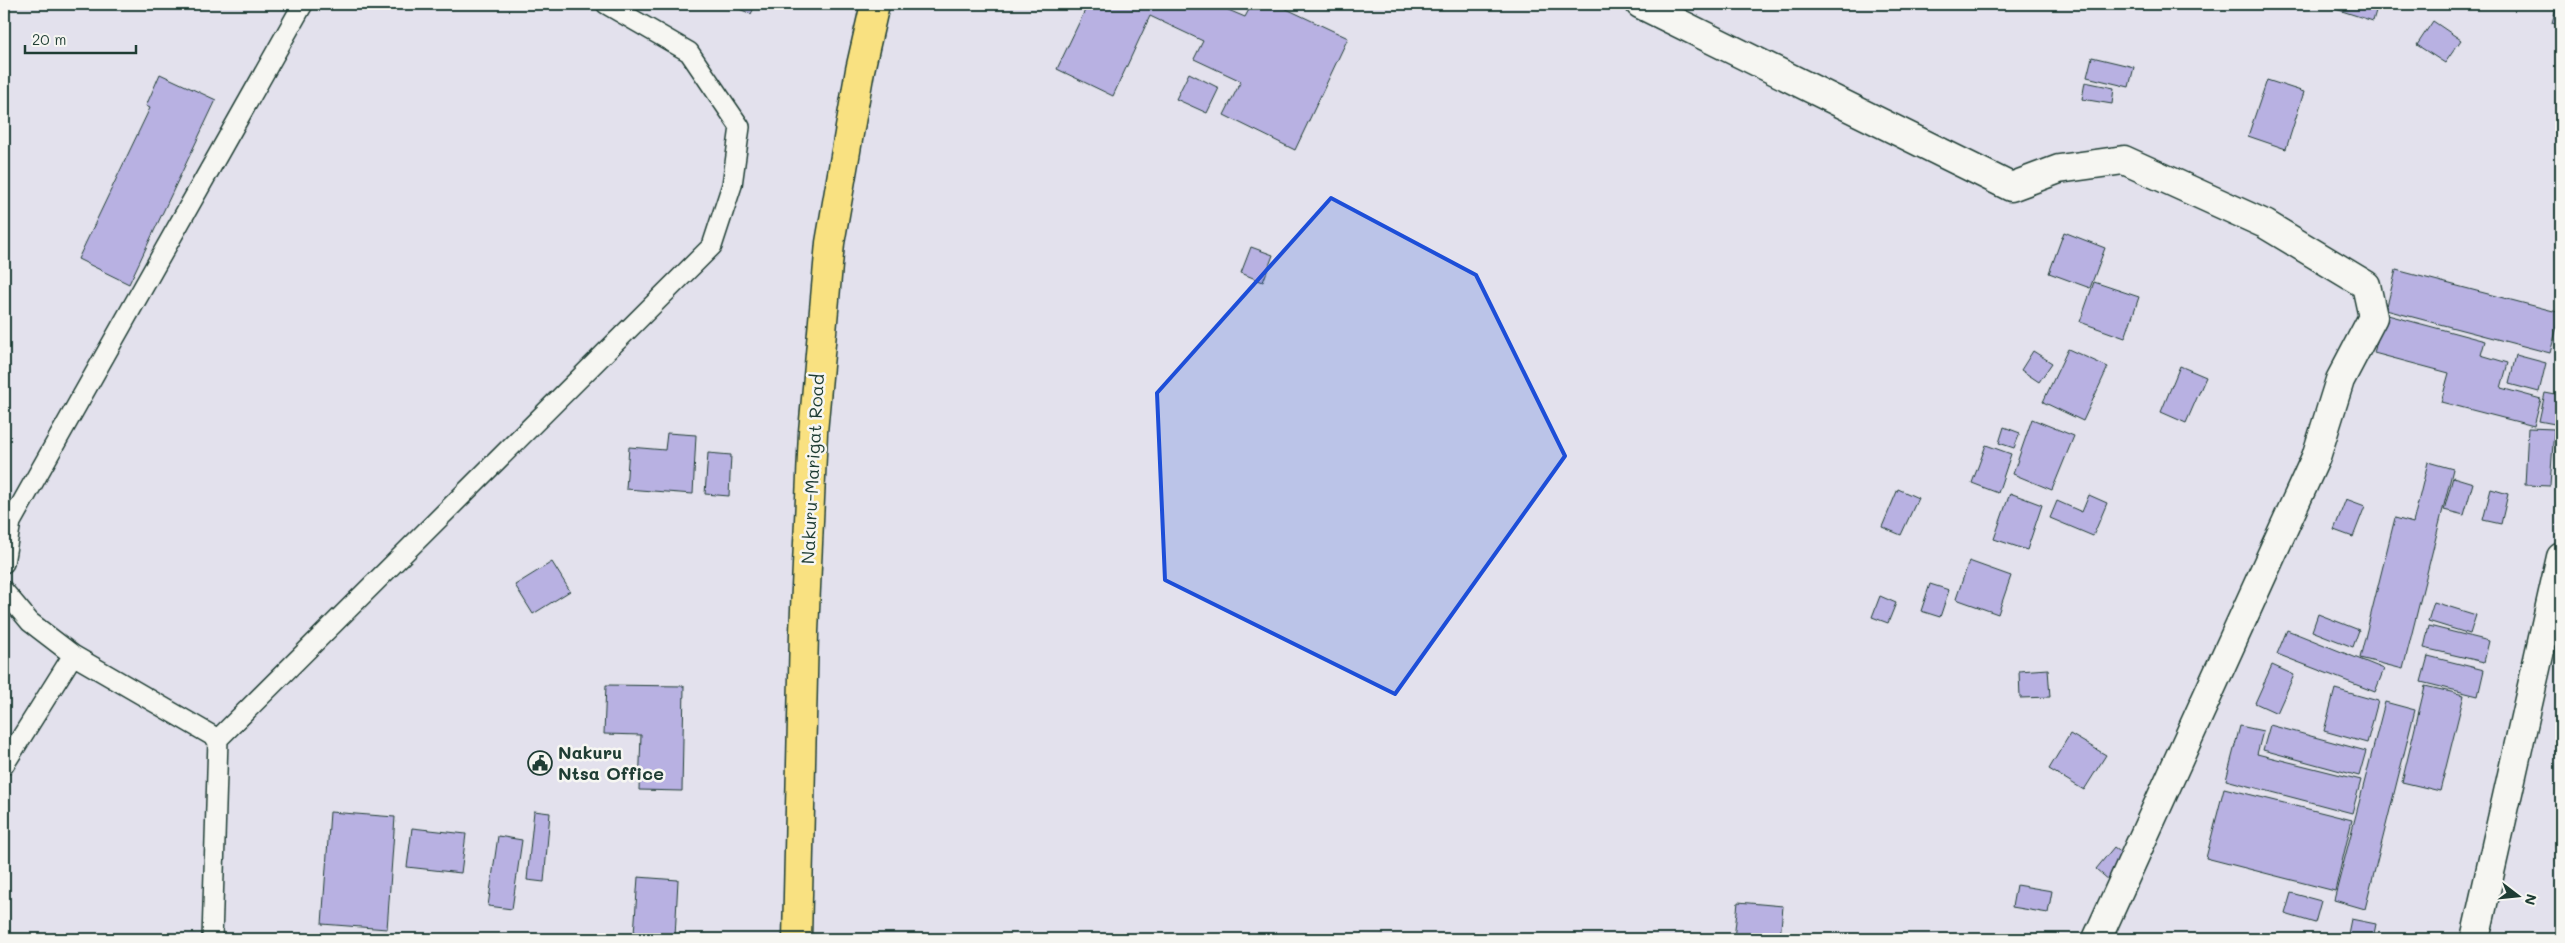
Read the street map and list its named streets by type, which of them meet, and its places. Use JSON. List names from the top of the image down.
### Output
{
  "streets": {
    "main road": ["Nakuru-Marigat Road"]
  },
  "places": {
    "public building": ["Nakuru Ntsa Office"]
  },
  "scale_bar": "20 m",
  "north": "right"
}
